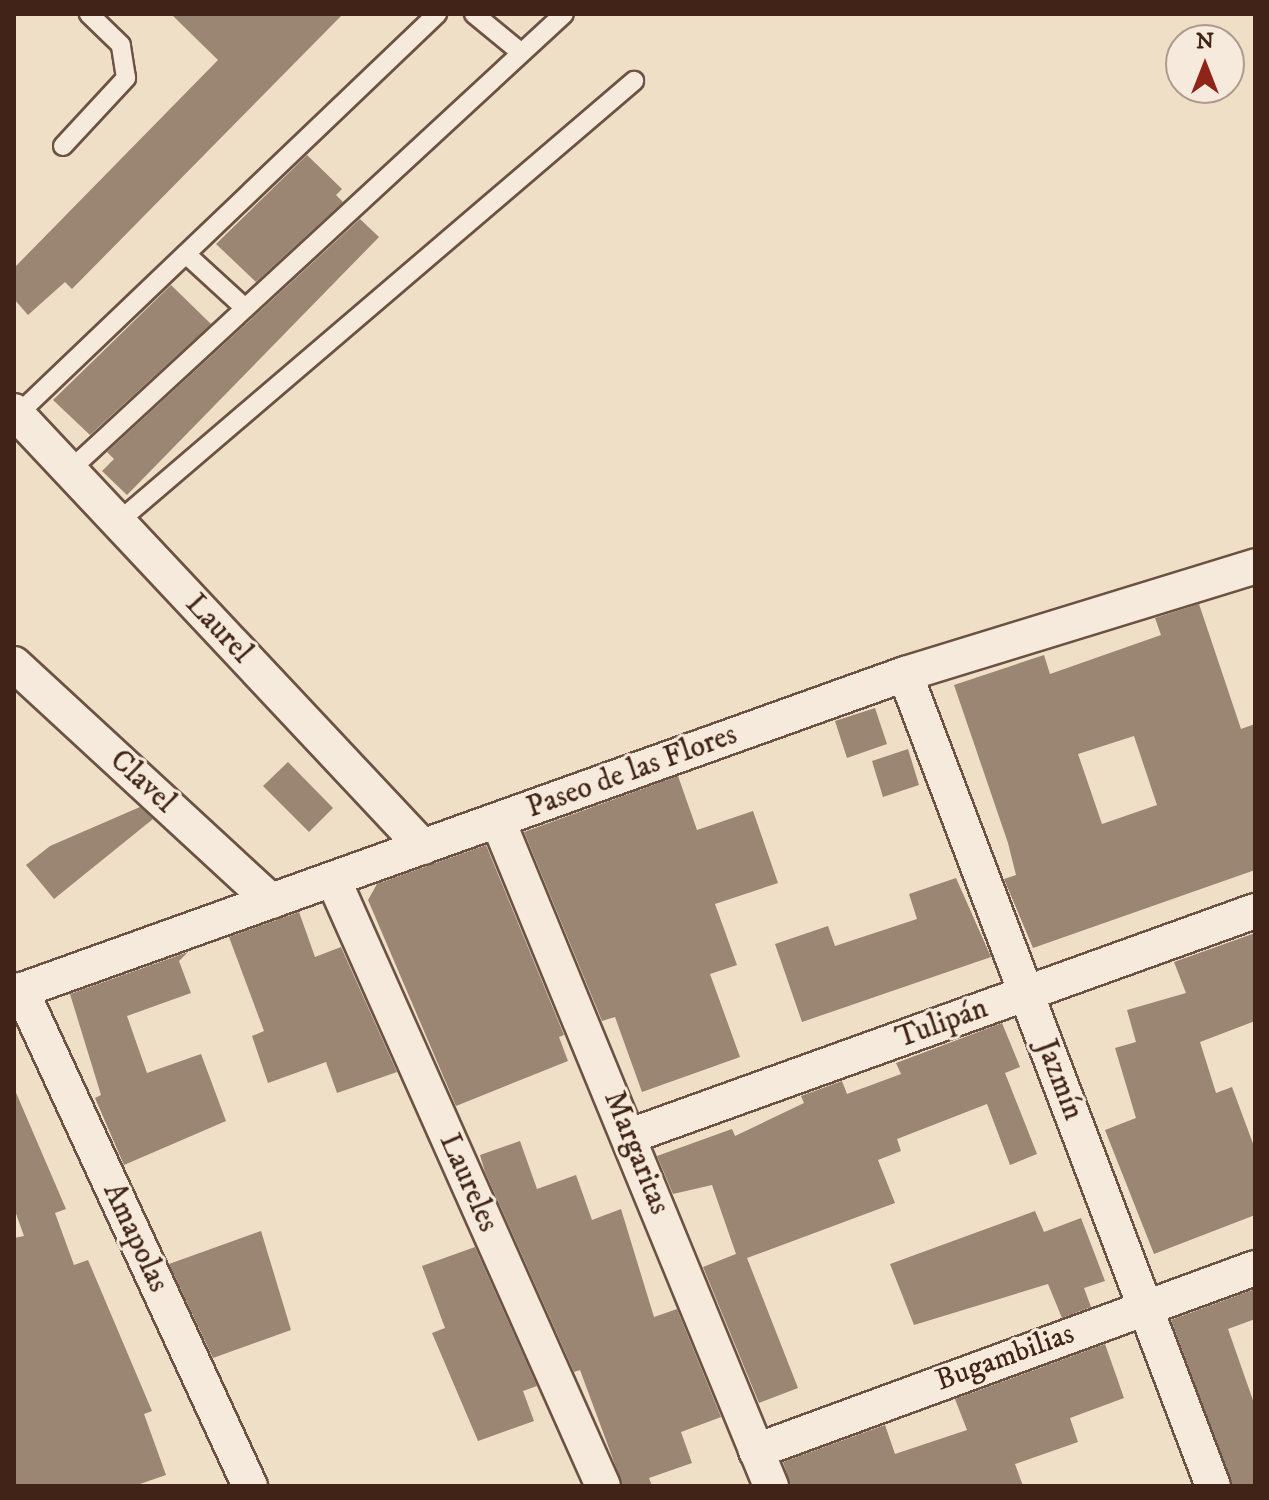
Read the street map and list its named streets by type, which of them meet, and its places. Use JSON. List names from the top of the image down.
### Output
{
  "streets": {
    "street": [
      "Laurel",
      "Paseo de las Flores",
      "Clavel",
      "Tulipán",
      "Jazmín",
      "Margaritas",
      "Laureles",
      "Amapolas",
      "Bugambilias"
    ]
  },
  "crossings": [
    ["Laurel", "Paseo de las Flores"],
    ["Paseo de las Flores", "Clavel"],
    ["Paseo de las Flores", "Jazmín"],
    ["Paseo de las Flores", "Margaritas"],
    ["Paseo de las Flores", "Laureles"],
    ["Paseo de las Flores", "Amapolas"],
    ["Tulipán", "Jazmín"],
    ["Tulipán", "Margaritas"],
    ["Jazmín", "Bugambilias"],
    ["Margaritas", "Bugambilias"]
  ],
  "north": "top"
}
